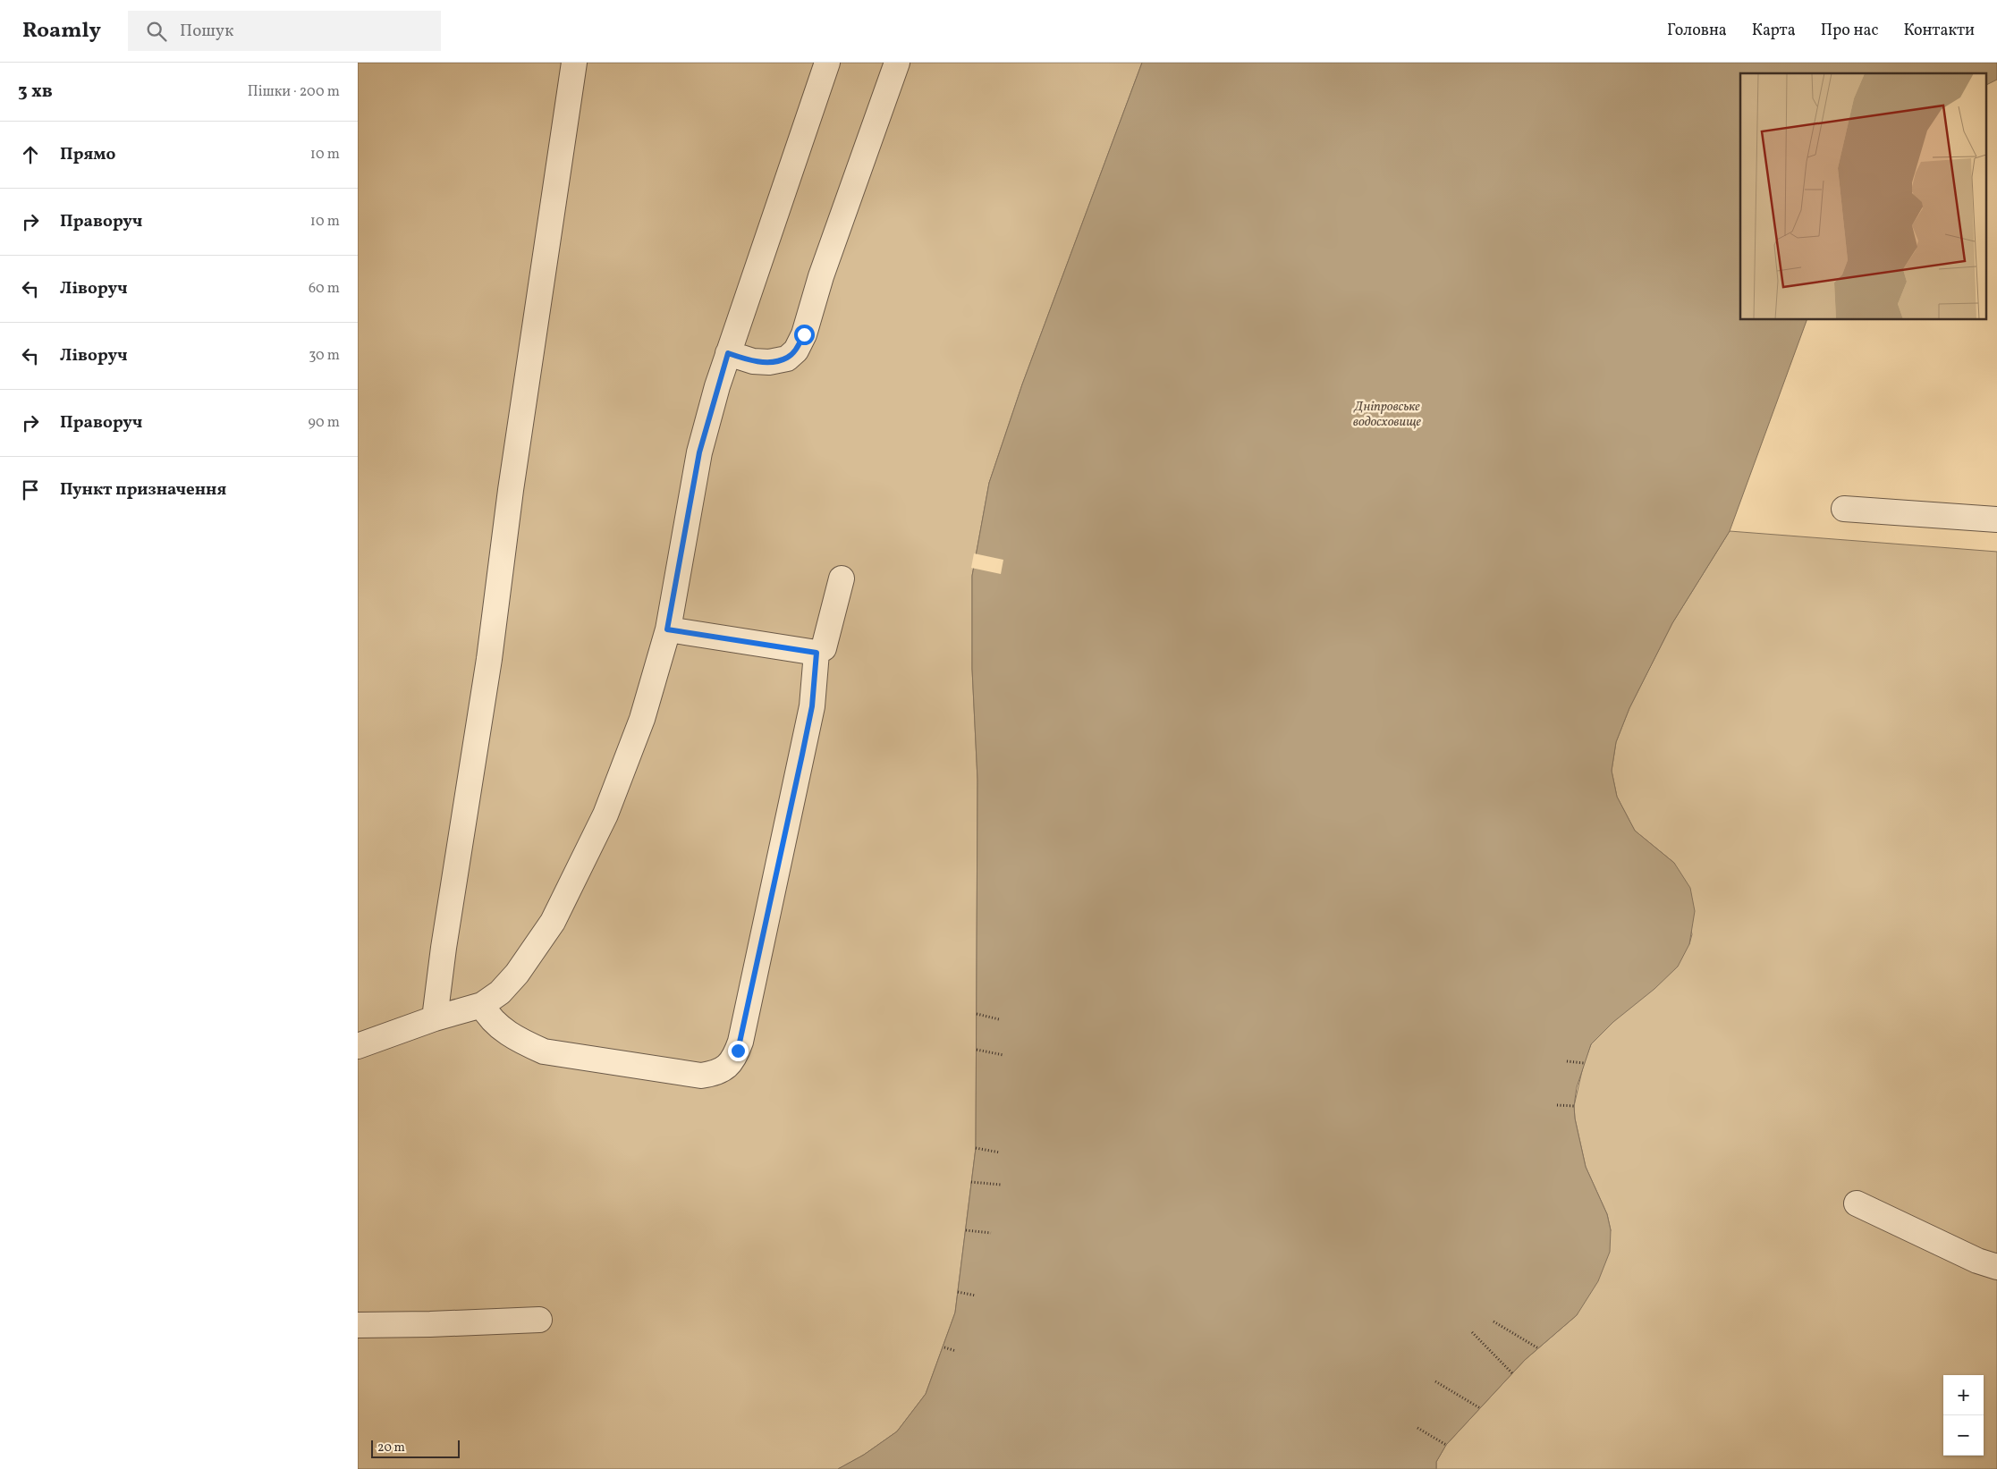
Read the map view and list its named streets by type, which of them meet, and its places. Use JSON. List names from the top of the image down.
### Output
{
  "water": ["Дніпровське водосховище"],
  "scale_bar": "20 m",
  "page": {
    "header": "Roamly",
    "search": "Пошук",
    "nav": [
      "Головна",
      "Карта",
      "Про нас",
      "Контакти"
    ],
    "heading": ["3 хв", "Пішки · 200 m"],
    "list": [
      ["Прямо", "10 m"],
      ["Праворуч", "10 m"],
      ["Ліворуч", "60 m"],
      ["Ліворуч", "30 m"],
      ["Праворуч", "90 m"],
      "Пункт призначення"
    ],
    "map_buttons": ["+", "−"],
    "scale": "20 m"
  }
}
